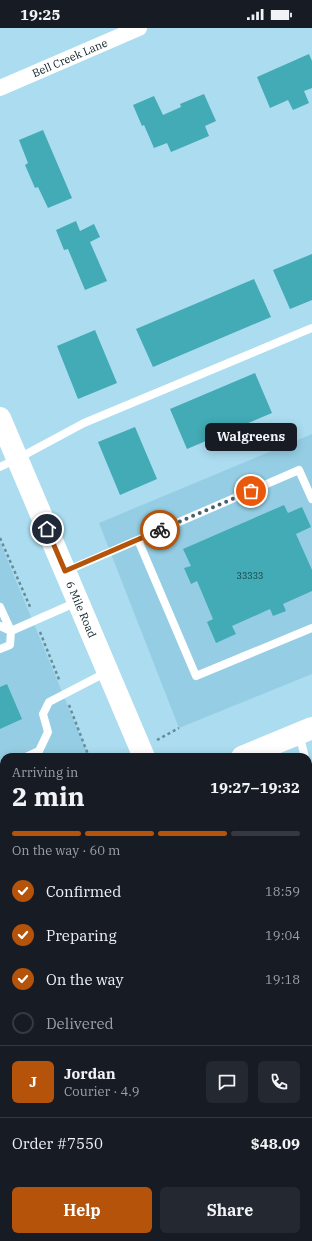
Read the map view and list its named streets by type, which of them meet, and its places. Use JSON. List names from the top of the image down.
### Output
{
  "streets": {
    "main road": ["6 Mile Road"],
    "street": ["Bell Creek Lane"]
  },
  "places": ["Walgreens"],
  "house_numbers": ["33333"],
  "page": {
    "status": "19:25",
    "bubble": "Walgreens",
    "heading": ["2 min", "Arriving in", "19:27–19:32"],
    "panel": [
      "Jordan",
      "Courier · 4.9",
      "Order #7550",
      "$48.09"
    ],
    "bar": "On the way · 60 m",
    "list": [
      ["Confirmed", "18:59"],
      ["Preparing", "19:04"],
      ["On the way", "19:18"],
      "Delivered"
    ],
    "round": "J",
    "buttons": ["Help", "Share"]
  }
}
